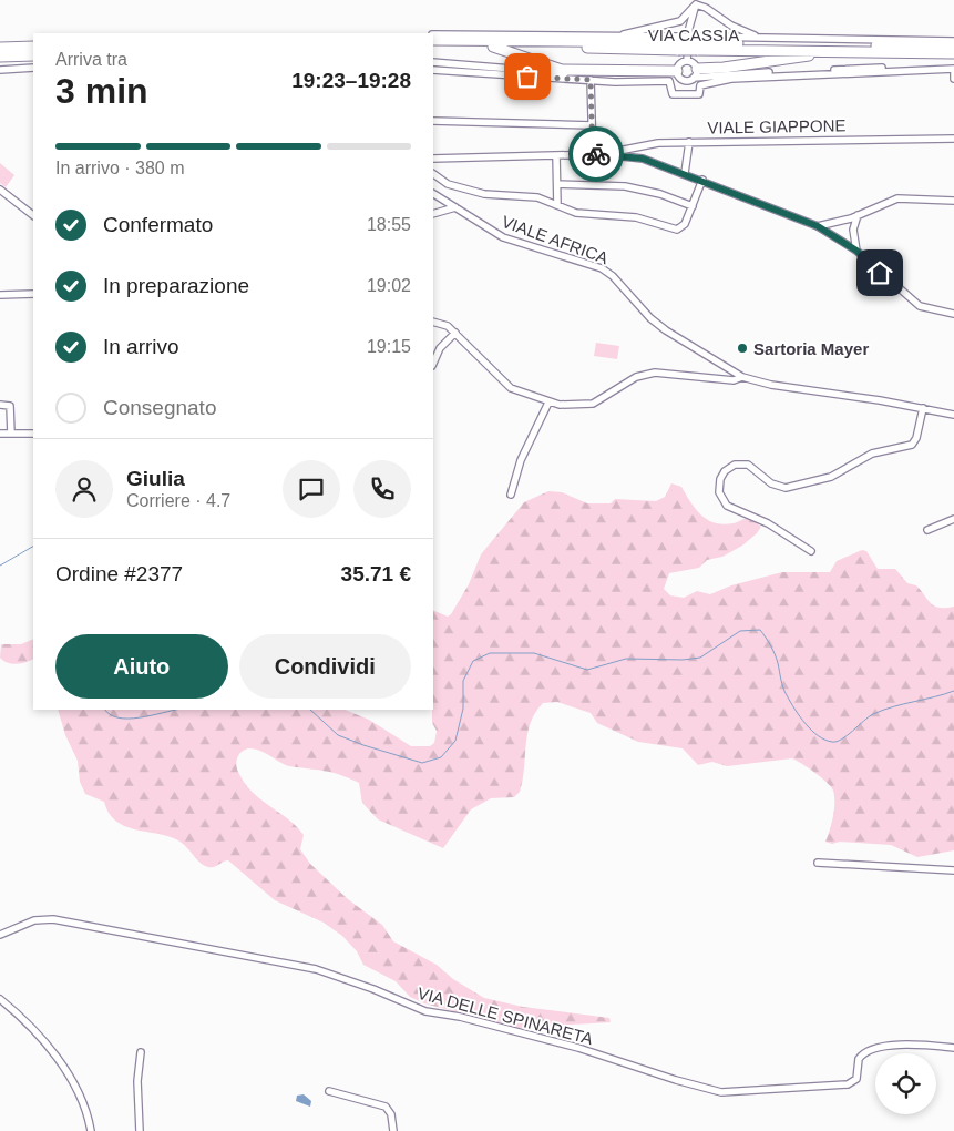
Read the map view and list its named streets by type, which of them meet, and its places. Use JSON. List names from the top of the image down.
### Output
{
  "streets": {
    "highway": ["VIA CASSIA"],
    "street": ["VIALE GIAPPONE", "VIALE AFRICA", "VIA DELLE SPINARETA"]
  },
  "places": ["Sartoria Mayer"],
  "page": {
    "heading": ["3 min", "Arriva tra", "19:23–19:28"],
    "panel": [
      "Giulia",
      "Corriere · 4.7",
      "Ordine #2377",
      "35.71 €"
    ],
    "bar": "In arrivo · 380 m",
    "list": [
      ["Confermato", "18:55"],
      ["In preparazione", "19:02"],
      ["In arrivo", "19:15"],
      "Consegnato"
    ],
    "buttons": ["Aiuto", "Condividi"]
  }
}
